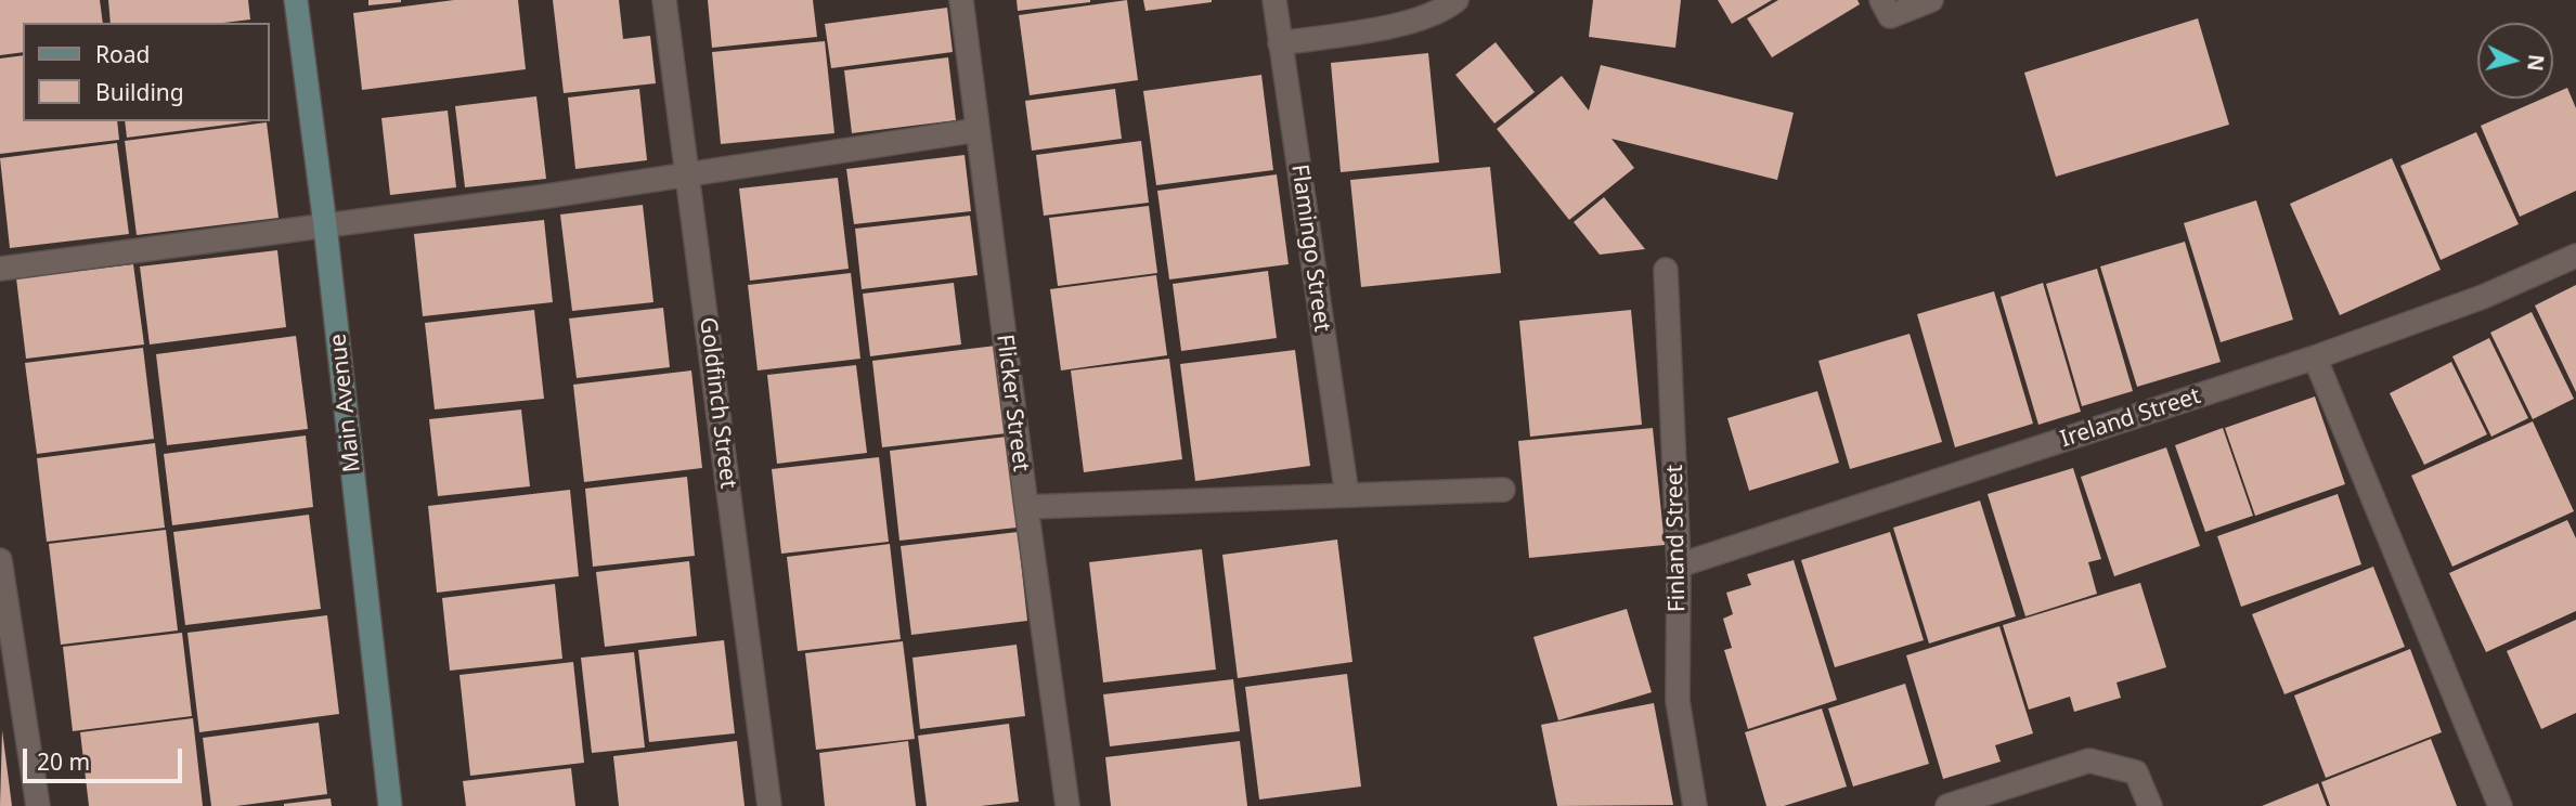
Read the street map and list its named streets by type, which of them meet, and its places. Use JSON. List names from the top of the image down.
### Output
{
  "streets": {
    "street": [
      "Flamingo Street",
      "Main Avenue",
      "Goldfinch Street",
      "Flicker Street",
      "Ireland Street",
      "Finland Street"
    ]
  },
  "crossings": [
    ["Ireland Street", "Finland Street"]
  ],
  "legend": ["Road", "Building"],
  "scale_bar": "20 m",
  "north": "right"
}
